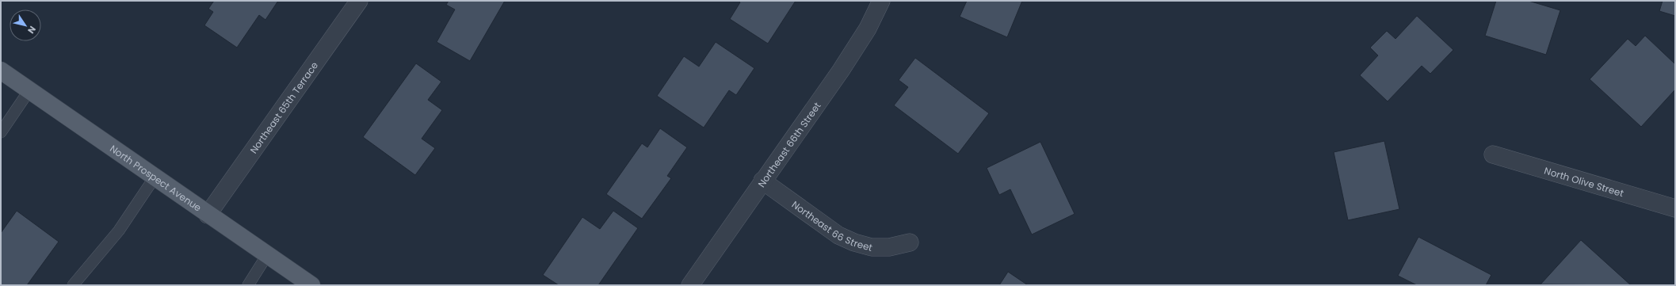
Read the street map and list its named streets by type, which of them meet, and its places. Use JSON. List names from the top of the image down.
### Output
{
  "streets": {
    "main road": ["North Prospect Avenue"],
    "street": [
      "Northeast 65th Terrace",
      "Northeast 66th Street",
      "North Olive Street",
      "Northeast 66 Street"
    ]
  },
  "crossings": [
    ["Northeast 65th Terrace", "North Prospect Avenue"],
    ["Northeast 66th Street", "Northeast 66 Street"]
  ],
  "north": "bottom right"
}
